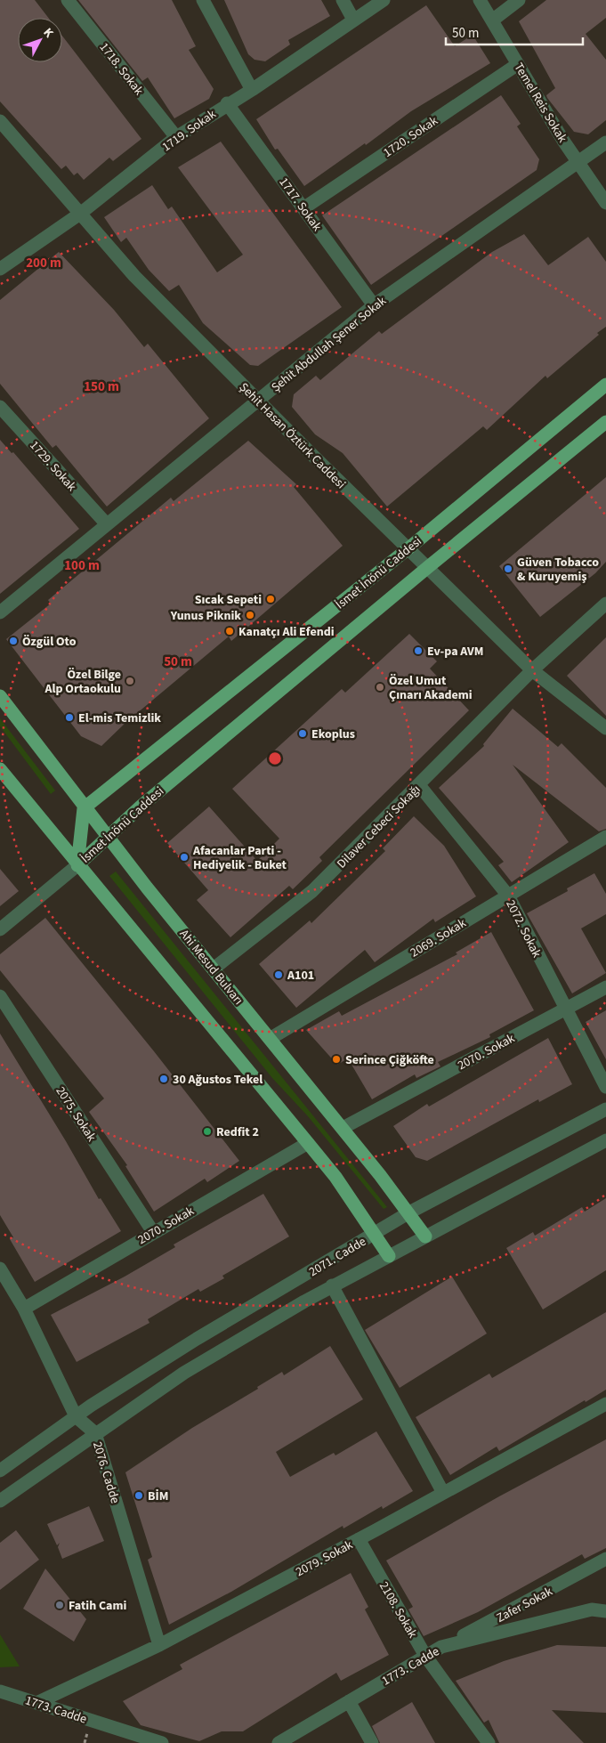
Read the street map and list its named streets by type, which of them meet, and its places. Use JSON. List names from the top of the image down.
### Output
{
  "streets": {
    "main road": ["İsmet İnönü Caddesi", "Ahi Mesud Bulvarı"],
    "street": [
      "1718. Sokak",
      "Temel Reis Sokak",
      "1719. Sokak",
      "1720. Sokak",
      "1717. Sokak",
      "Şehit Abdullah Şener Sokak",
      "Şehit Hasan Öztürk Caddesi",
      "1729. Sokak",
      "Dilaver Cebeci Sokağı",
      "2072. Sokak",
      "2069. Sokak",
      "2070. Sokak",
      "2075. Sokak",
      "2071. Cadde",
      "2076. Cadde",
      "2079. Sokak",
      "Zafer Sokak",
      "2108. Sokak",
      "1773. Cadde"
    ]
  },
  "crossings": [
    ["1718. Sokak", "1719. Sokak"],
    ["Temel Reis Sokak", "1720. Sokak"],
    ["Temel Reis Sokak", "Şehit Abdullah Şener Sokak"],
    ["1719. Sokak", "1717. Sokak"],
    ["1719. Sokak", "Şehit Hasan Öztürk Caddesi"],
    ["1720. Sokak", "1717. Sokak"],
    ["1717. Sokak", "Şehit Abdullah Şener Sokak"],
    ["Şehit Abdullah Şener Sokak", "Şehit Hasan Öztürk Caddesi"],
    ["Şehit Abdullah Şener Sokak", "1729. Sokak"],
    ["Şehit Hasan Öztürk Caddesi", "İsmet İnönü Caddesi"],
    ["Şehit Hasan Öztürk Caddesi", "Dilaver Cebeci Sokağı"],
    ["İsmet İnönü Caddesi", "Ahi Mesud Bulvarı"],
    ["Dilaver Cebeci Sokağı", "2072. Sokak"],
    ["Dilaver Cebeci Sokağı", "Ahi Mesud Bulvarı"],
    ["2072. Sokak", "2069. Sokak"],
    ["2072. Sokak", "2070. Sokak"],
    ["2069. Sokak", "Ahi Mesud Bulvarı"],
    ["Ahi Mesud Bulvarı", "2070. Sokak"],
    ["Ahi Mesud Bulvarı", "2071. Cadde"],
    ["2070. Sokak", "2075. Sokak"],
    ["2070. Sokak", "2076. Cadde"],
    ["2071. Cadde", "2076. Cadde"],
    ["2076. Cadde", "2079. Sokak"],
    ["2079. Sokak", "2108. Sokak"],
    ["2079. Sokak", "1773. Cadde"],
    ["Zafer Sokak", "1773. Cadde"],
    ["2108. Sokak", "1773. Cadde"]
  ],
  "places": [
    "Güven Tobacco & Kuruyemiş",
    "Sıcak Sepeti",
    "Yunus Piknik",
    "Kanatçı Ali Efendi",
    "Özgül Oto",
    "Ev-pa AVM",
    "Özel Bilge Alp Ortaokulu",
    "Özel Umut Çınarı Akademi",
    "El-mis Temizlik",
    "Ekoplus",
    "Afacanlar Parti - Hediyelik - Buket",
    "A101",
    "Serince Çiğköfte",
    "30 Ağustos Tekel",
    "Redfit 2",
    "BİM",
    "Fatih Cami"
  ],
  "scale_bar": "50 m",
  "north": "top right",
  "rings": [
    "200 m",
    "150 m",
    "100 m",
    "50 m"
  ]
}
